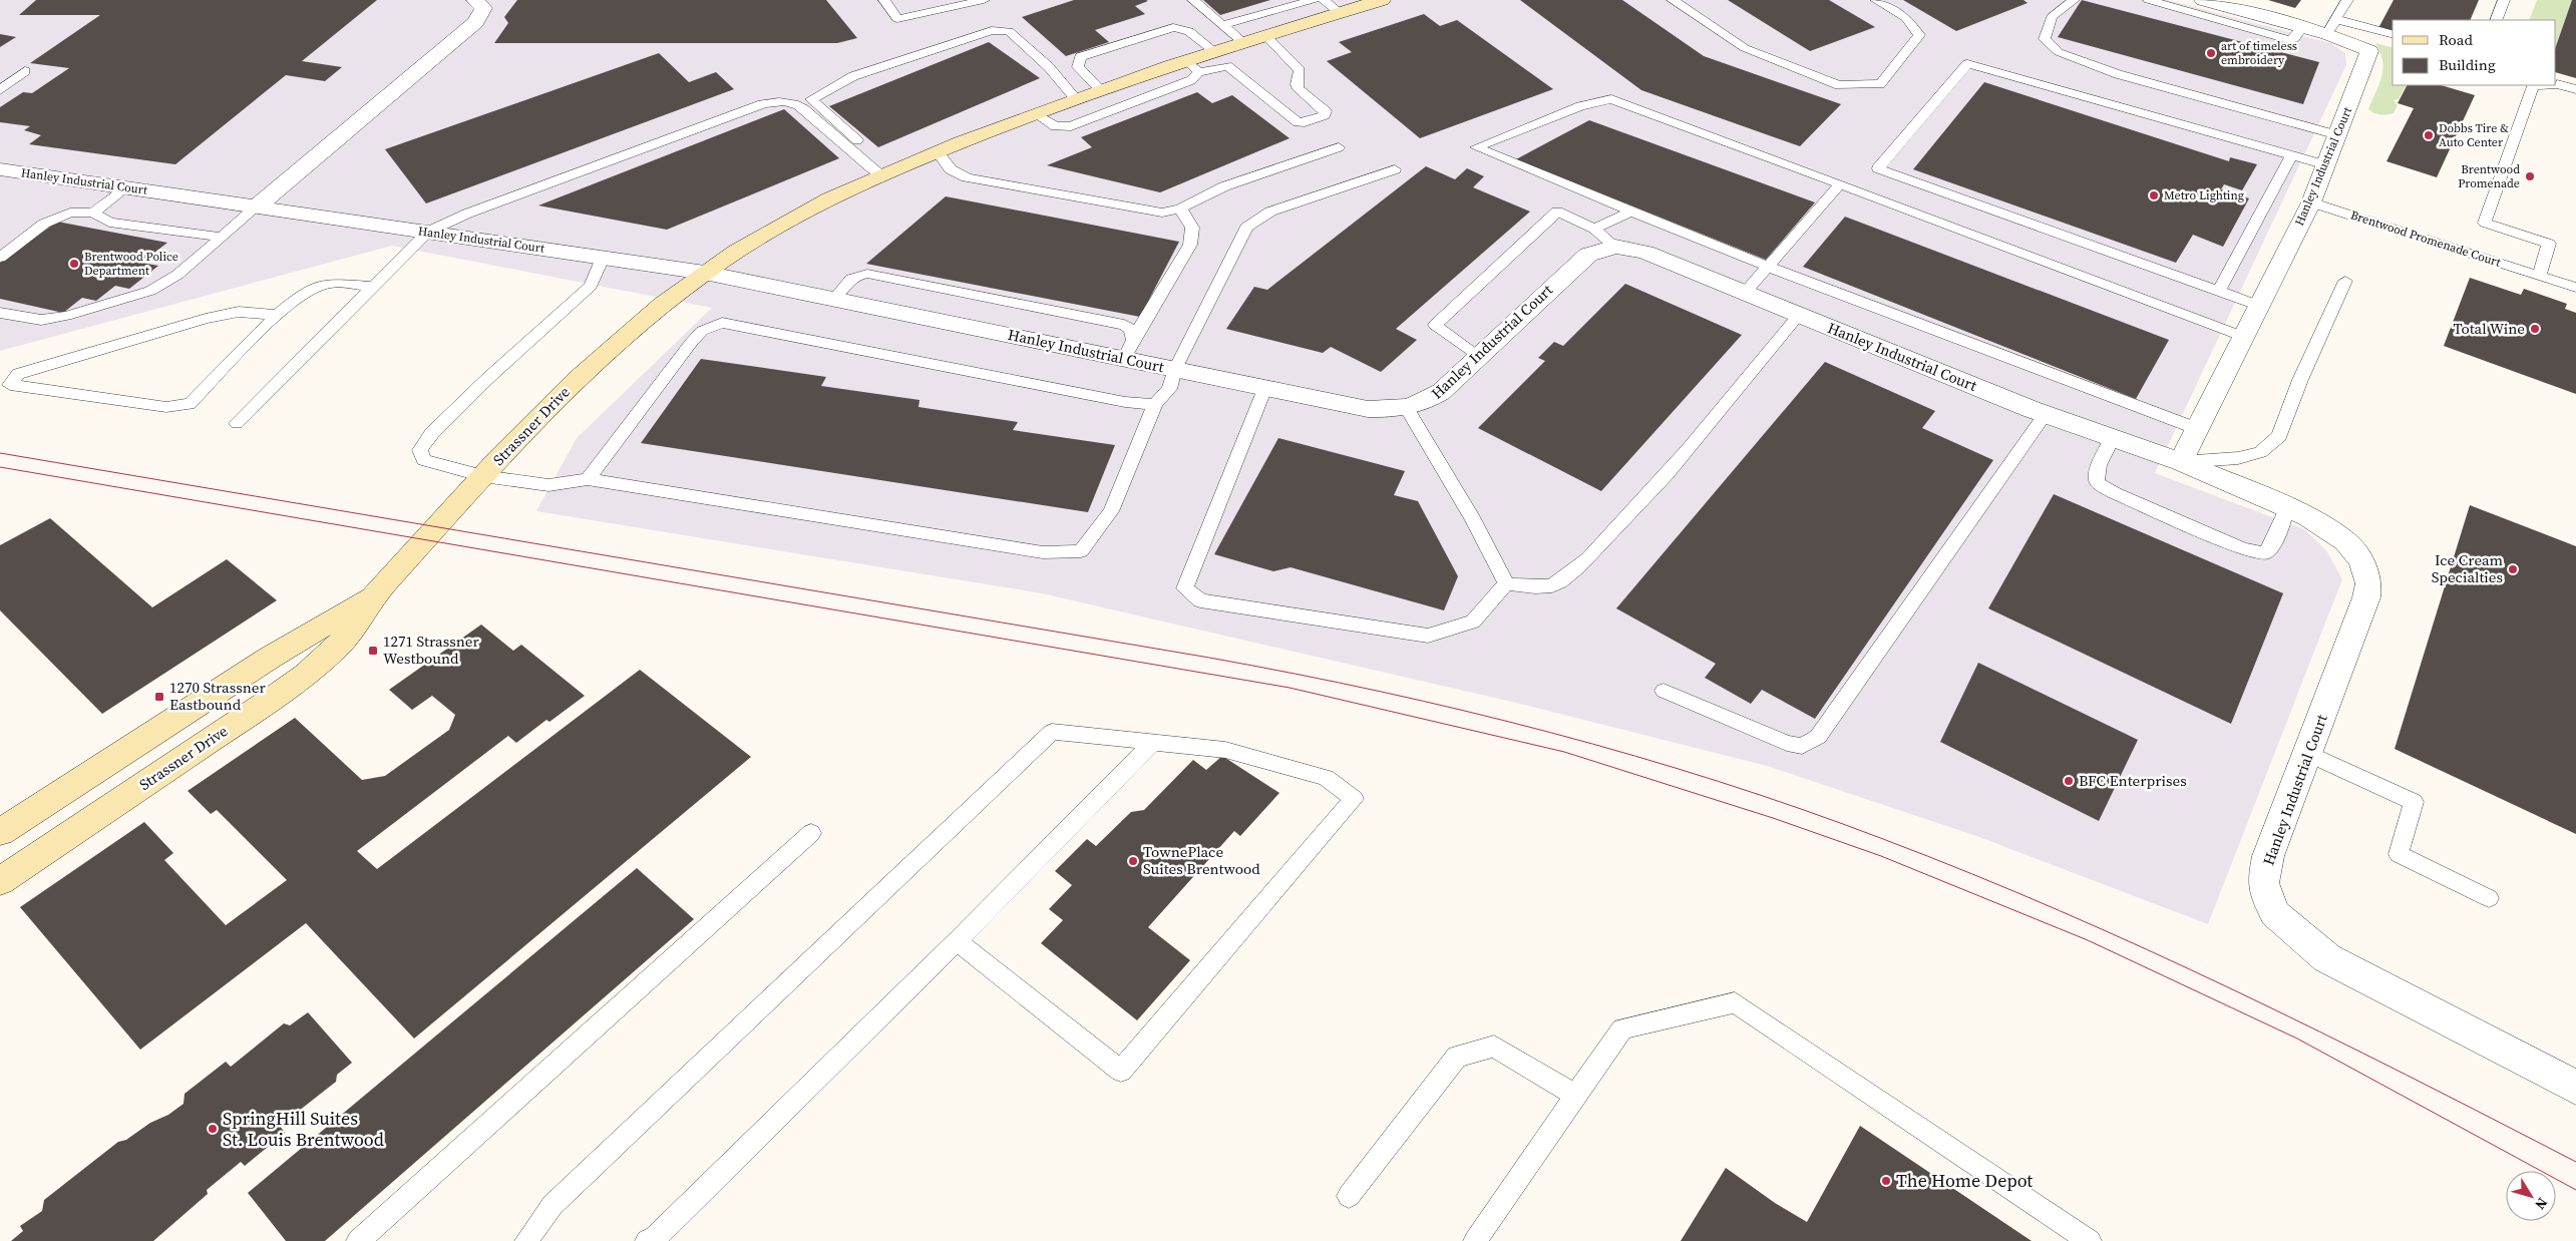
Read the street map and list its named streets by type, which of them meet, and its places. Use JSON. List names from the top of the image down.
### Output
{
  "streets": {
    "street": ["Hanley Industrial Court", "Strassner Drive"],
    "lane": ["Brentwood Promenade Court"]
  },
  "crossings": [
    ["Hanley Industrial Court", "Brentwood Promenade Court"],
    ["Hanley Industrial Court", "Strassner Drive"]
  ],
  "places": {
    "other": [
      "art of timeless embroidery",
      "Dobbs Tire & Auto Center",
      "Brentwood Promenade",
      "Metro Lighting",
      "Brentwood Police Department",
      "Total Wine",
      "Ice Cream Specialties",
      "BFC Enterprises",
      "TownePlace Suites Brentwood",
      "SpringHill Suites St. Louis Brentwood",
      "The Home Depot"
    ],
    "transit": ["1271 Strassner Westbound", "1270 Strassner Eastbound"]
  },
  "legend": ["Road", "Building"],
  "north": "bottom right"
}
